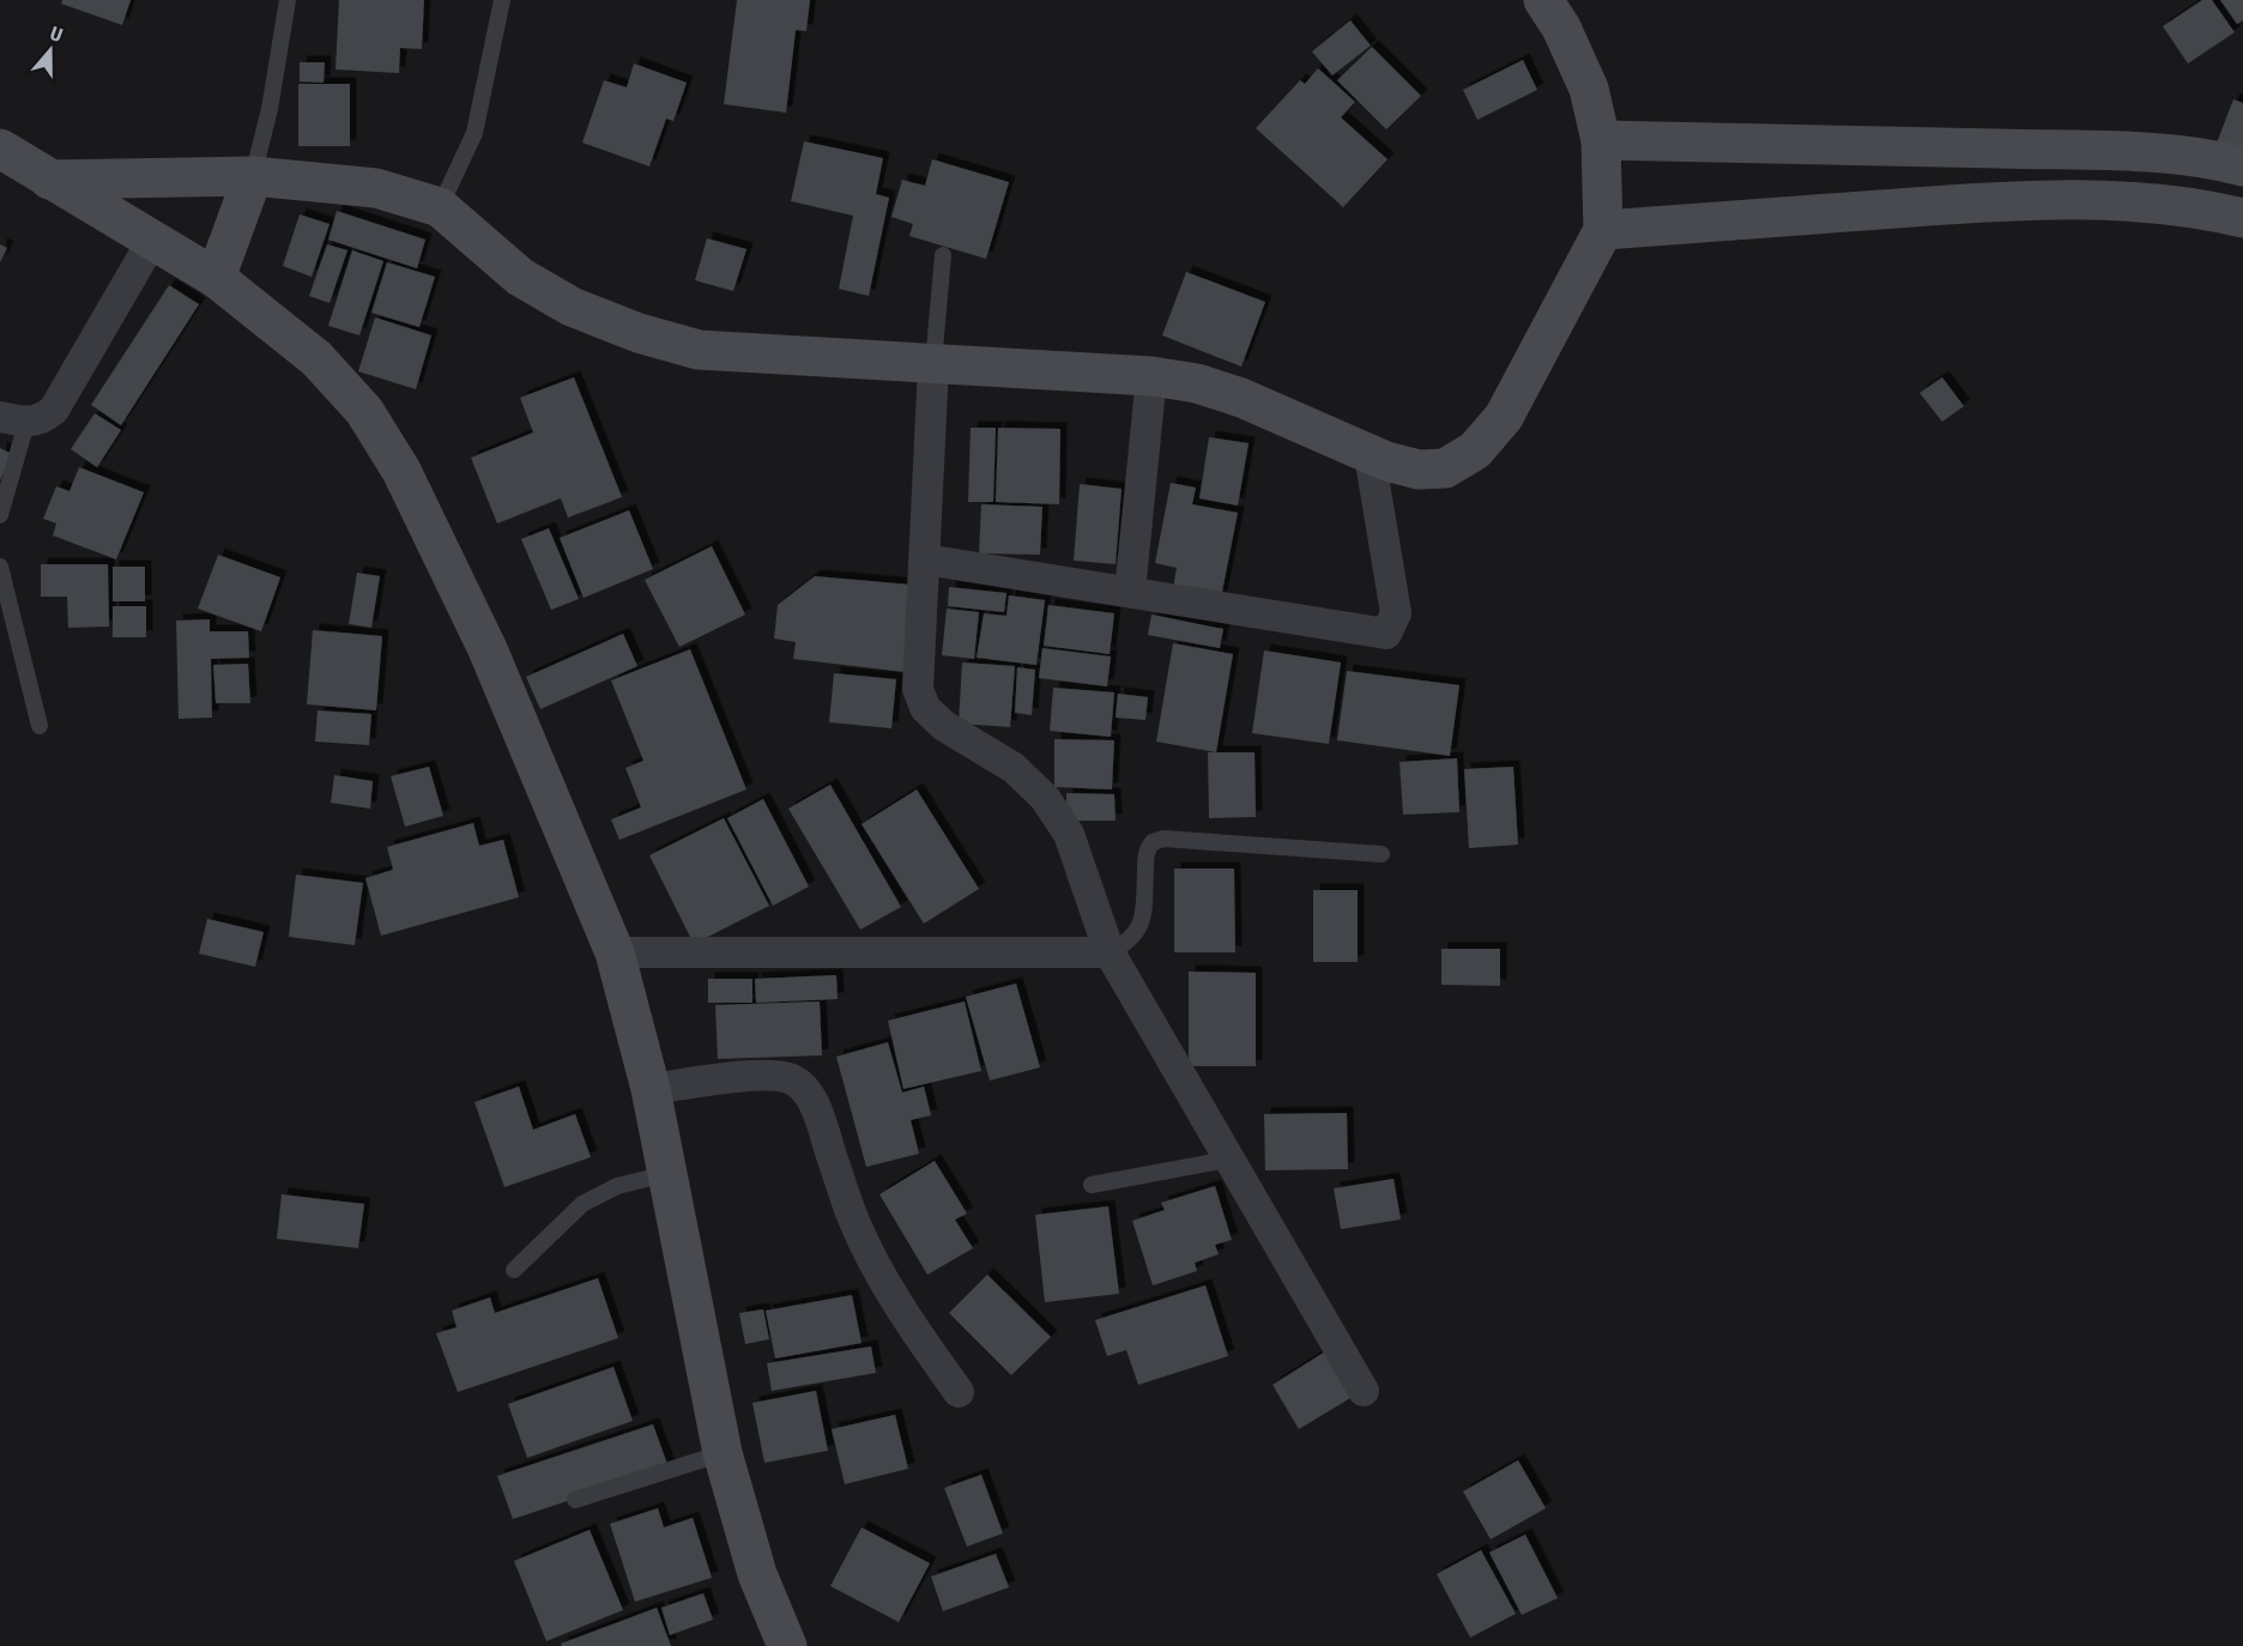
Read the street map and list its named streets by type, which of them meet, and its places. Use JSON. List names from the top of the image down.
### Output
{
  "north": "top"
}
